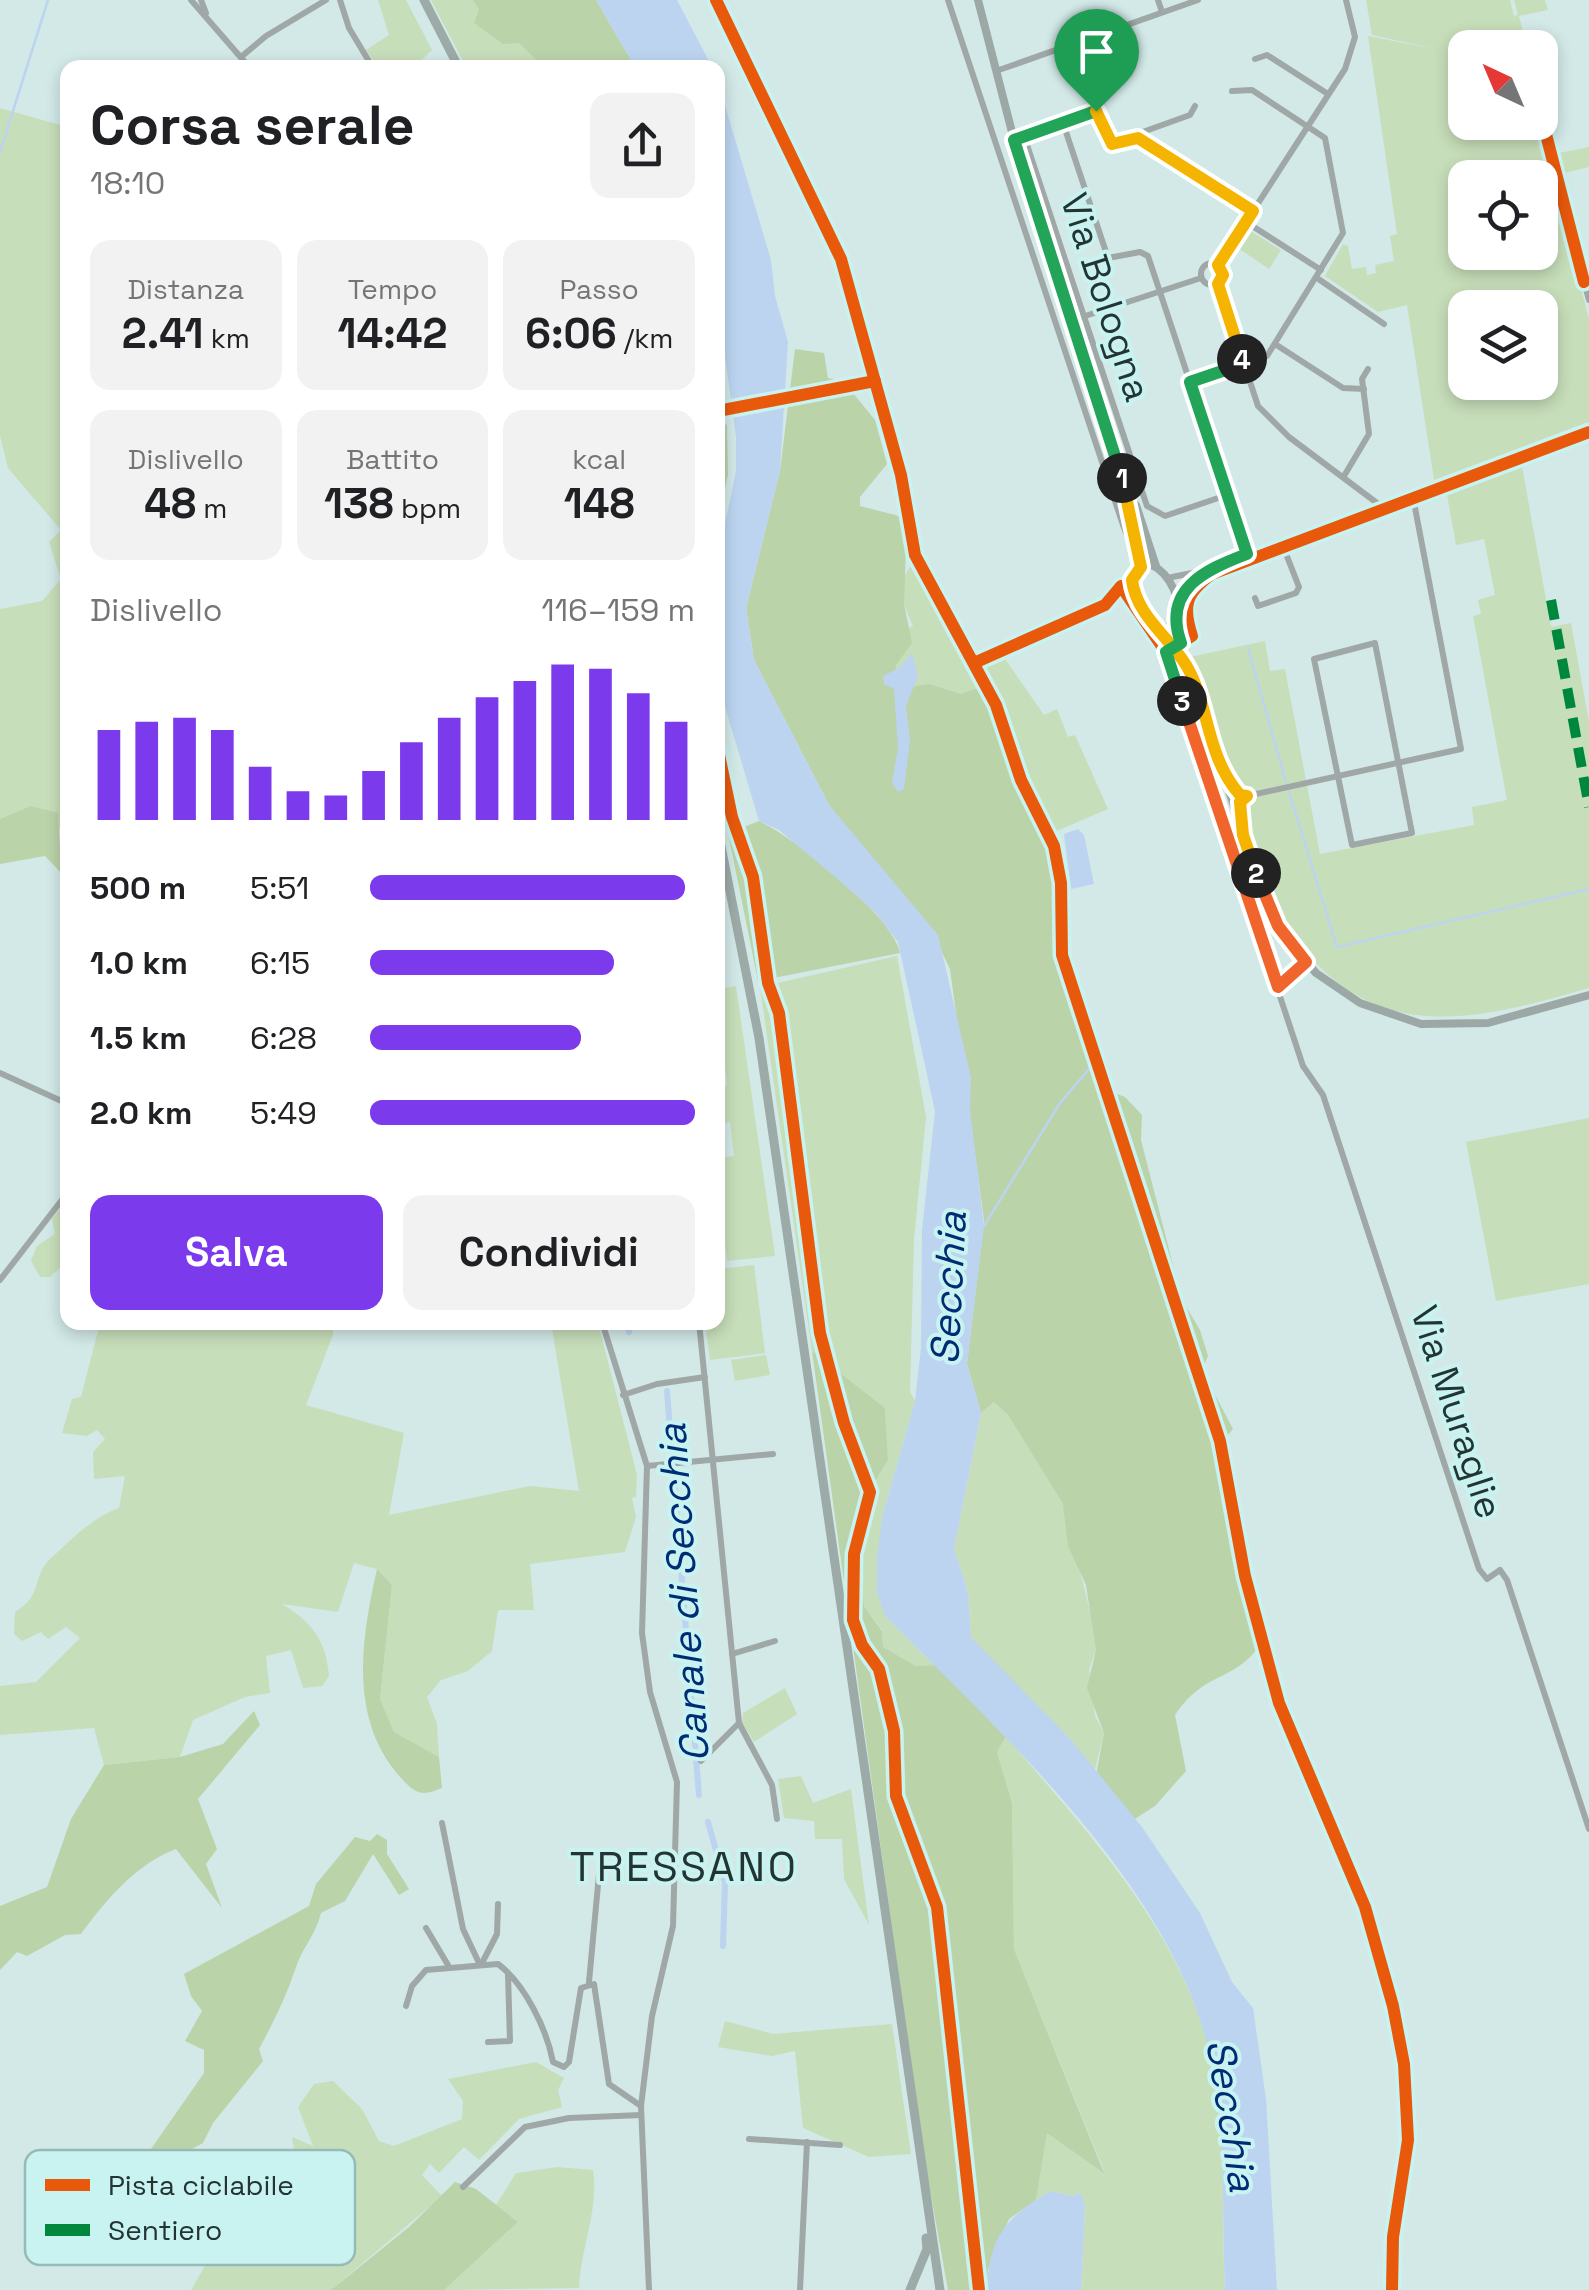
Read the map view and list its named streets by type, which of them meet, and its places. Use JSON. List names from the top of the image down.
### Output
{
  "streets": {
    "street": ["Via Bologna", "Via Muraglie"]
  },
  "districts": ["TRESSANO"],
  "water": ["Secchia", "Canale di Secchia"],
  "legend": ["Pista ciclabile", "Sentiero"],
  "north": "top left",
  "page": {
    "heading": ["Corsa serale", "18:10"],
    "stats": [
      ["Distanza", "2.41 km"],
      ["Tempo", "14:42"],
      ["Passo", "6:06 /km"],
      ["Dislivello", "48 m"],
      ["Battito", "138 bpm"],
      ["kcal", "148"]
    ],
    "pins": [
      "4",
      "1",
      "3",
      "2"
    ],
    "chart": ["Dislivello", "116–159 m"],
    "list": [
      {
        "name": "500 m",
        "note": "5:51"
      },
      {
        "name": "1.0 km",
        "note": "6:15"
      },
      {
        "name": "1.5 km",
        "note": "6:28"
      },
      {
        "name": "2.0 km",
        "note": "5:49"
      }
    ],
    "buttons": ["Salva", "Condividi"]
  }
}
